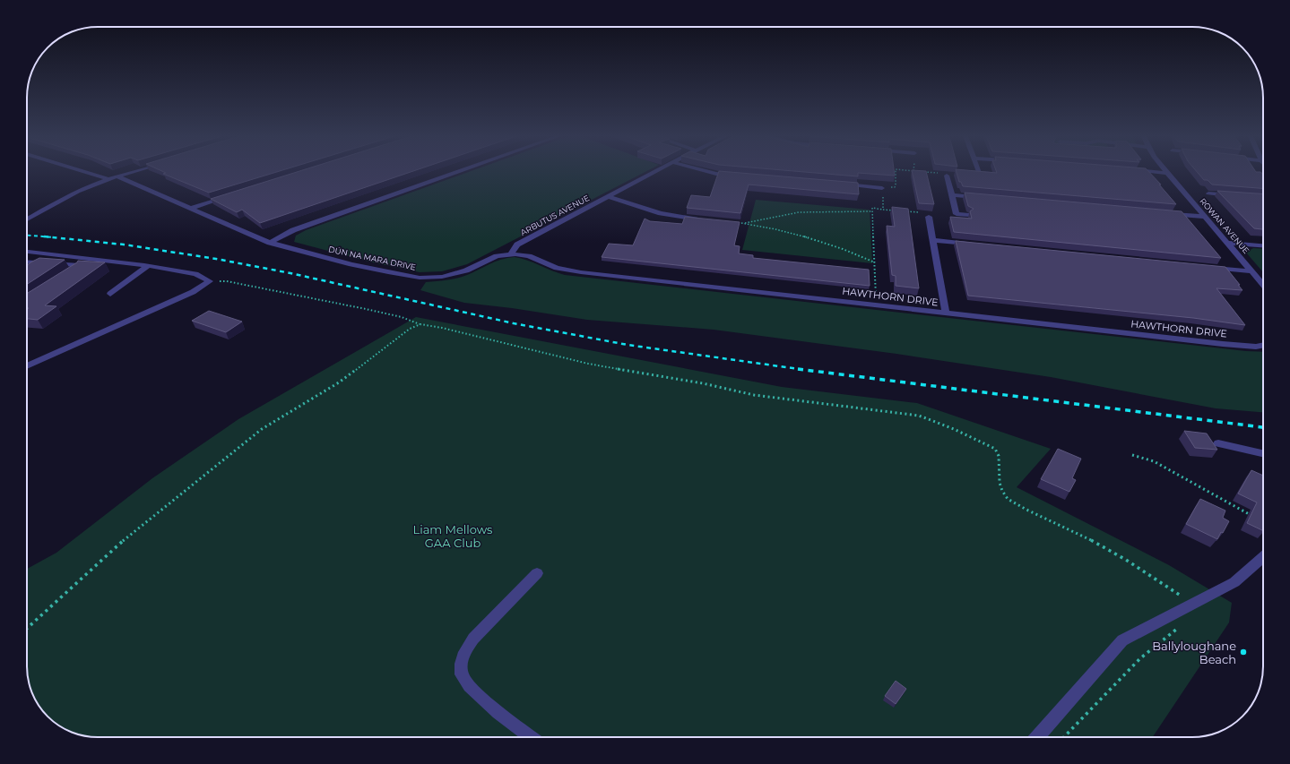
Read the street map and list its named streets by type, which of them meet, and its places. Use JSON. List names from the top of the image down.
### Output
{
  "streets": {
    "street": [
      "ARBUTUS AVENUE",
      "ROWAN AVENUE",
      "DÚN NA MARA DRIVE",
      "HAWTHORN DRIVE"
    ]
  },
  "crossings": [
    ["ARBUTUS AVENUE", "DÚN NA MARA DRIVE"],
    ["ARBUTUS AVENUE", "HAWTHORN DRIVE"],
    ["DÚN NA MARA DRIVE", "HAWTHORN DRIVE"]
  ],
  "parks": ["Liam Mellows GAA Club"],
  "places": ["Ballyloughane Beach"]
}
